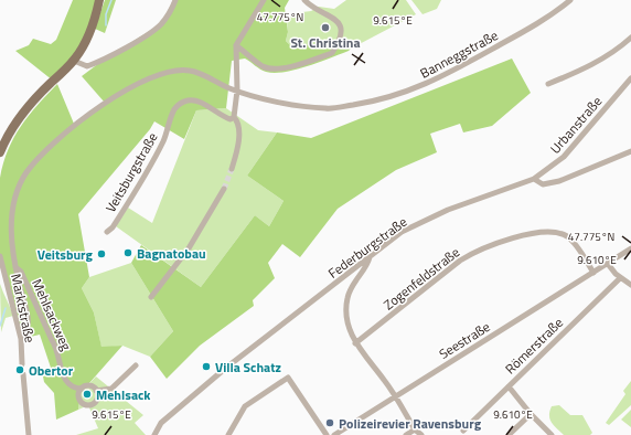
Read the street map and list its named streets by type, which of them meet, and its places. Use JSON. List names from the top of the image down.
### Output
{
  "streets": {
    "street": [
      "Banneggstraße",
      "Urbanstraße",
      "Veitsburgstraße",
      "Federburgstraße",
      "Zogenfeldstraße",
      "Marktstraße",
      "Mehlsackweg",
      "Seestraße",
      "Römerstraße"
    ]
  },
  "crossings": [
    ["Urbanstraße", "Federburgstraße"],
    ["Zogenfeldstraße", "Seestraße"]
  ],
  "places": [
    "St. Christina",
    "Bagnatobau",
    "Veitsburg",
    "Villa Schatz",
    "Obertor",
    "Mehlsack",
    "Polizeirevier Ravensburg"
  ],
  "coordinates": ["47.775°N", "9.615°E", "9.610°E"]
}
